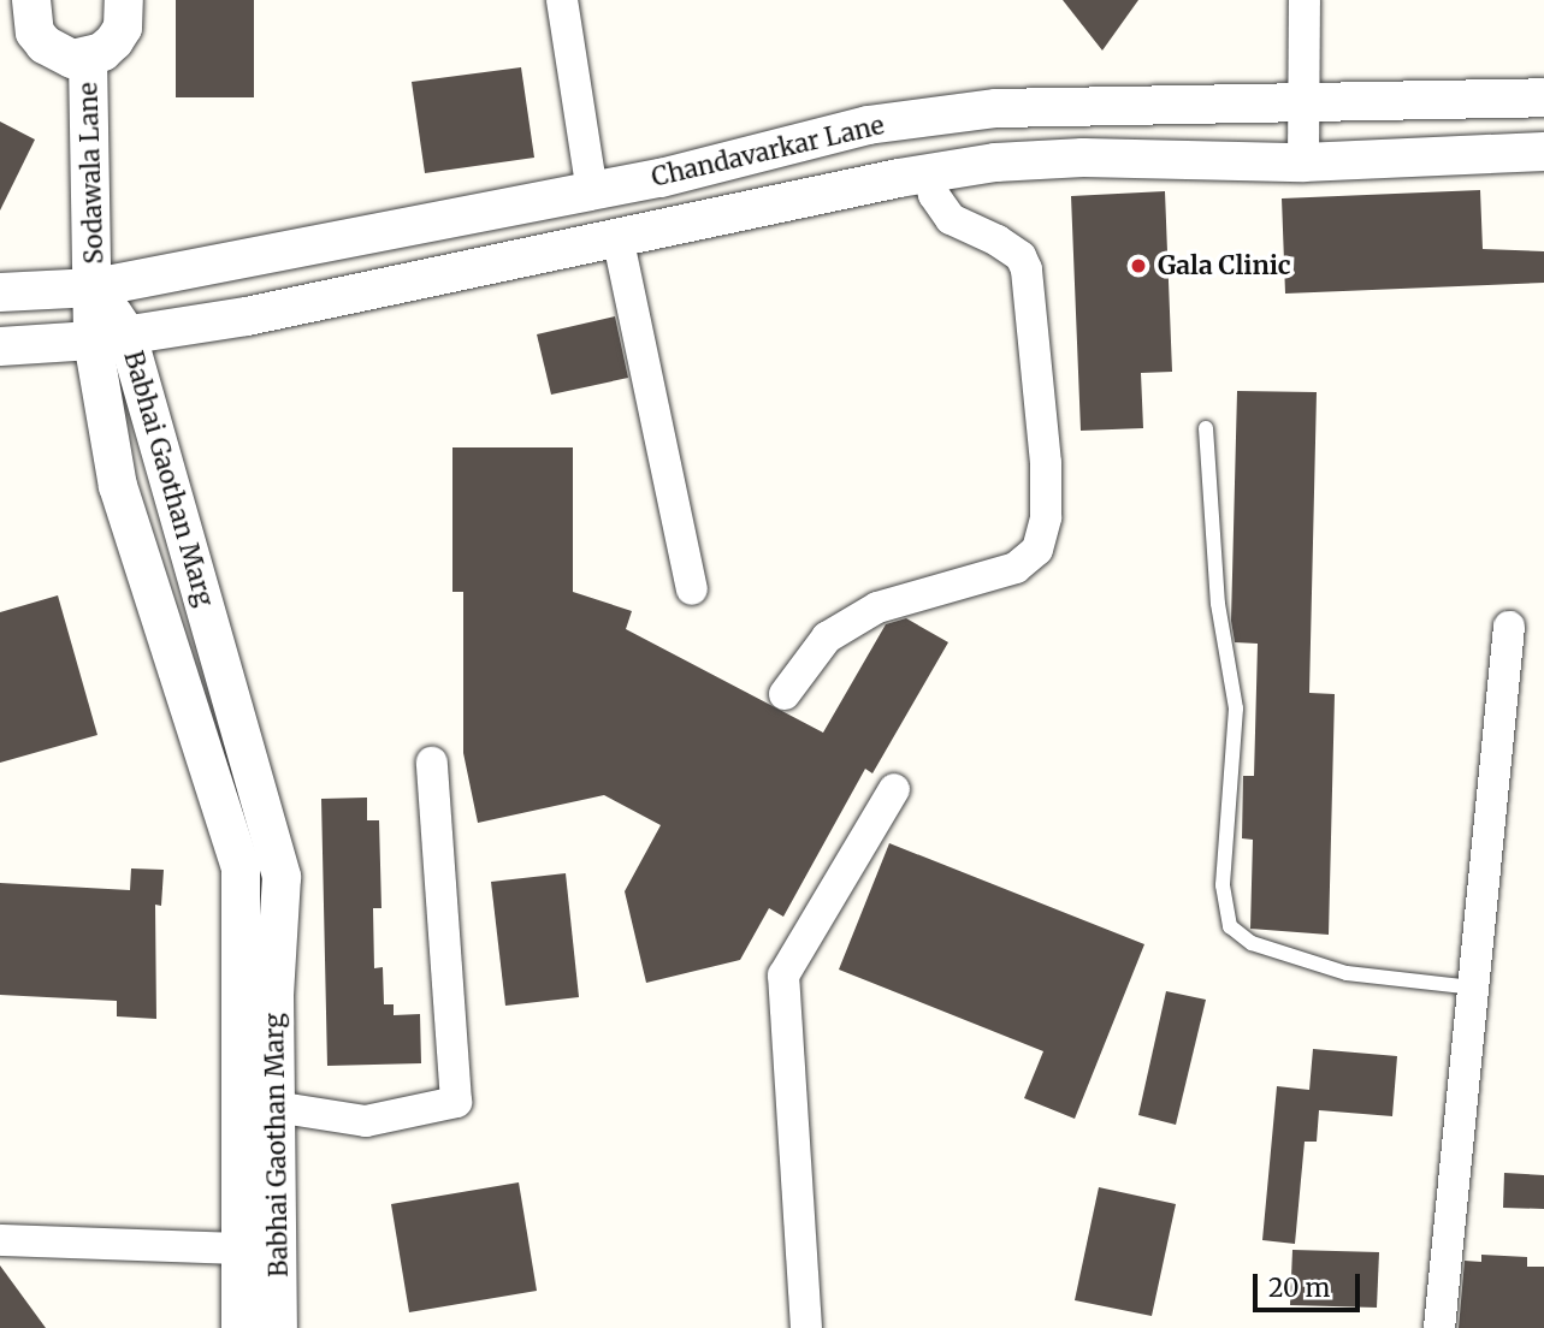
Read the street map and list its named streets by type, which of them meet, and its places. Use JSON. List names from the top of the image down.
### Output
{
  "streets": {
    "street": ["Chandavarkar Lane", "Sodawala Lane", "Babhai Gaothan Marg"]
  },
  "crossings": [
    ["Chandavarkar Lane", "Sodawala Lane"],
    ["Chandavarkar Lane", "Babhai Gaothan Marg"],
    ["Sodawala Lane", "Babhai Gaothan Marg"]
  ],
  "places": ["Gala Clinic"],
  "scale_bar": "20 m"
}
